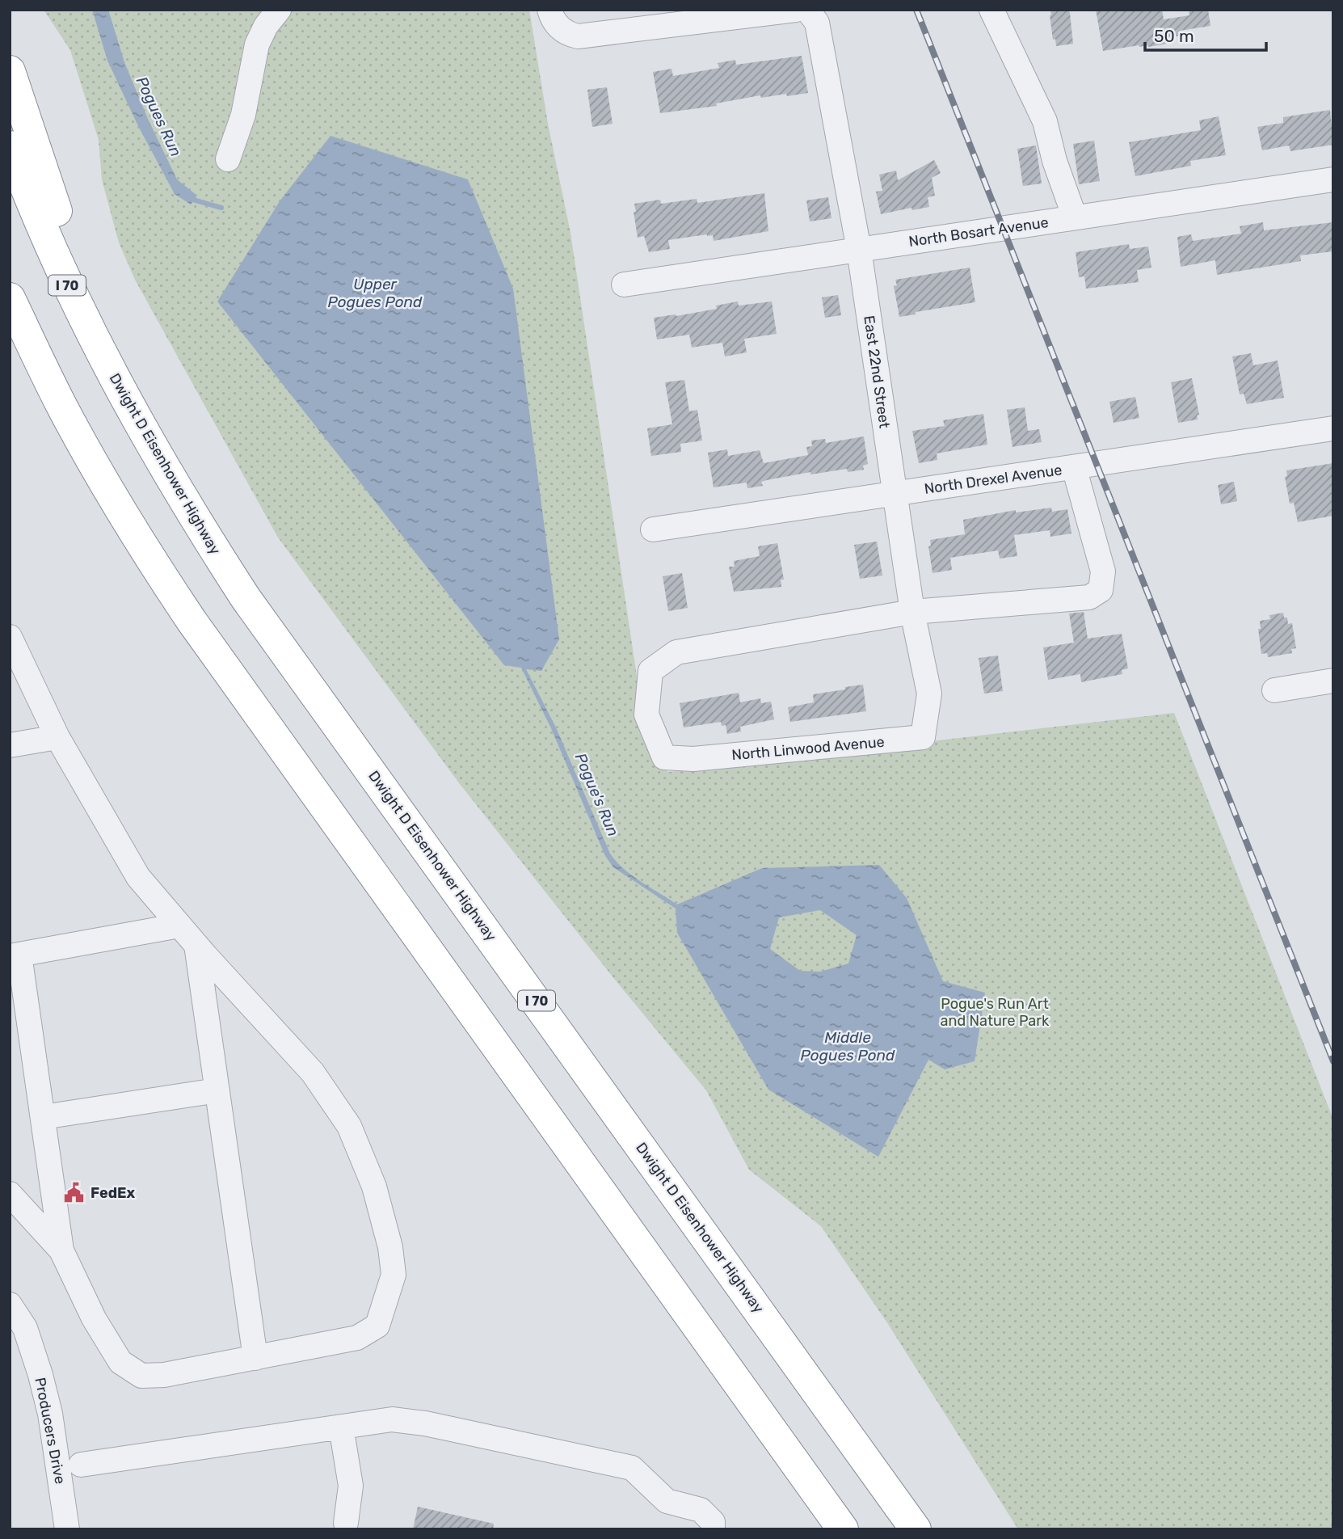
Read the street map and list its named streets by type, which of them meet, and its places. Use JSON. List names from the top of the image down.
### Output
{
  "streets": {
    "highway": ["I 70", "Dwight D Eisenhower Highway"],
    "street": [
      "North Bosart Avenue",
      "East 22nd Street",
      "North Drexel Avenue",
      "North Linwood Avenue",
      "Producers Drive"
    ]
  },
  "crossings": [
    ["North Bosart Avenue", "East 22nd Street"],
    ["East 22nd Street", "North Drexel Avenue"],
    ["East 22nd Street", "North Linwood Avenue"]
  ],
  "water": [
    "Pogues Run",
    "Upper Pogues Pond",
    "Pogue's Run",
    "Middle Pogues Pond"
  ],
  "parks": ["Pogue's Run Art and Nature Park"],
  "places": {
    "public building": ["FedEx"]
  },
  "scale_bar": "50 m"
}
